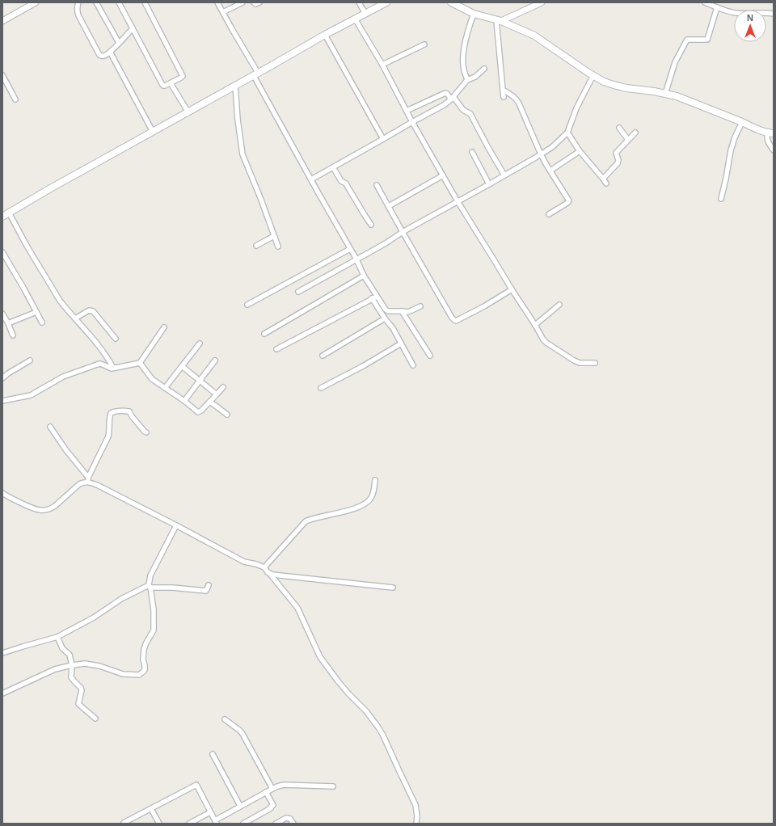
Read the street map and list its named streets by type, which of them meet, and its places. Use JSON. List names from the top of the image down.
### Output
{
  "north": "top"
}
